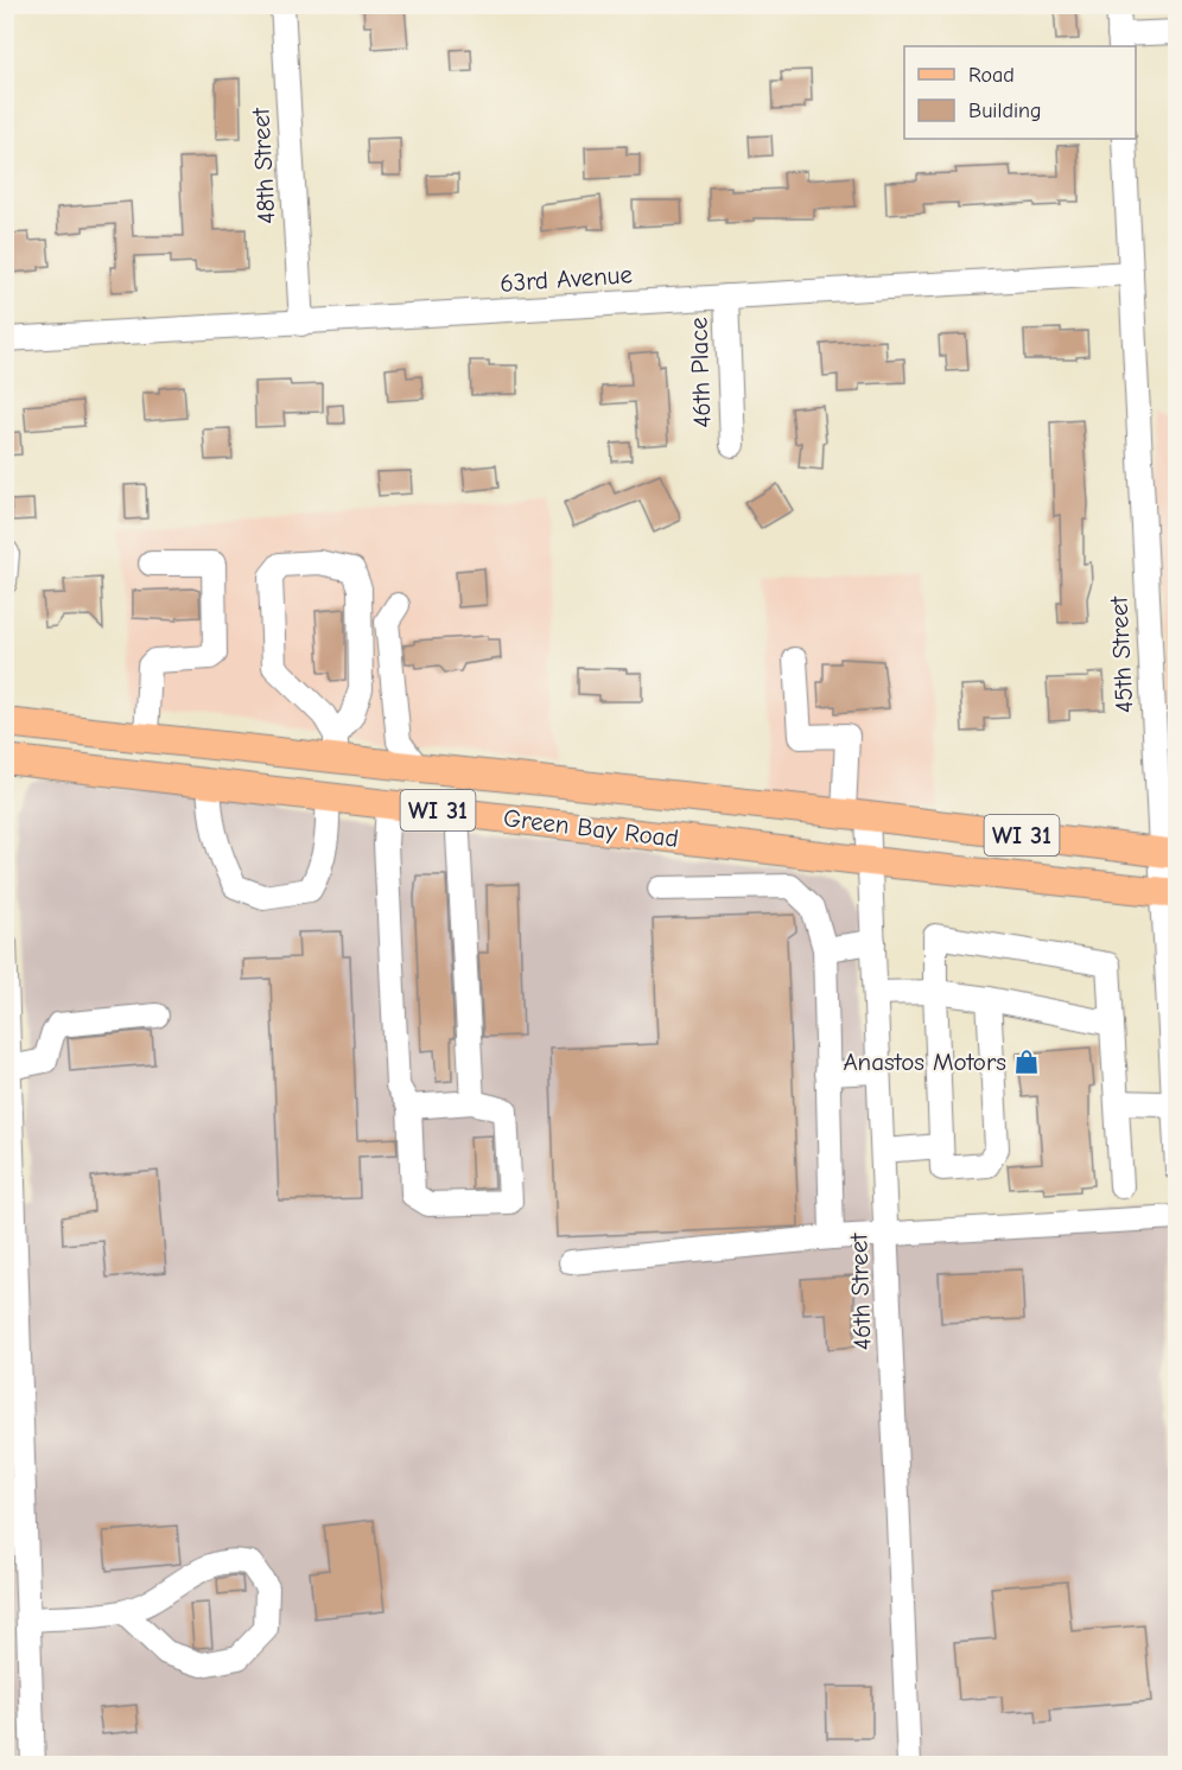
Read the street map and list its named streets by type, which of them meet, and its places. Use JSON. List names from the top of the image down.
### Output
{
  "streets": {
    "main road": ["WI 31", "Green Bay Road"],
    "street": [
      "48th Street",
      "63rd Avenue",
      "46th Place",
      "45th Street",
      "46th Street"
    ]
  },
  "crossings": [
    ["48th Street", "63rd Avenue"],
    ["63rd Avenue", "46th Place"],
    ["63rd Avenue", "45th Street"],
    ["45th Street", "Green Bay Road"],
    ["Green Bay Road", "46th Street"]
  ],
  "places": {
    "shop": ["Anastos Motors"]
  },
  "legend": ["Road", "Building"]
}
